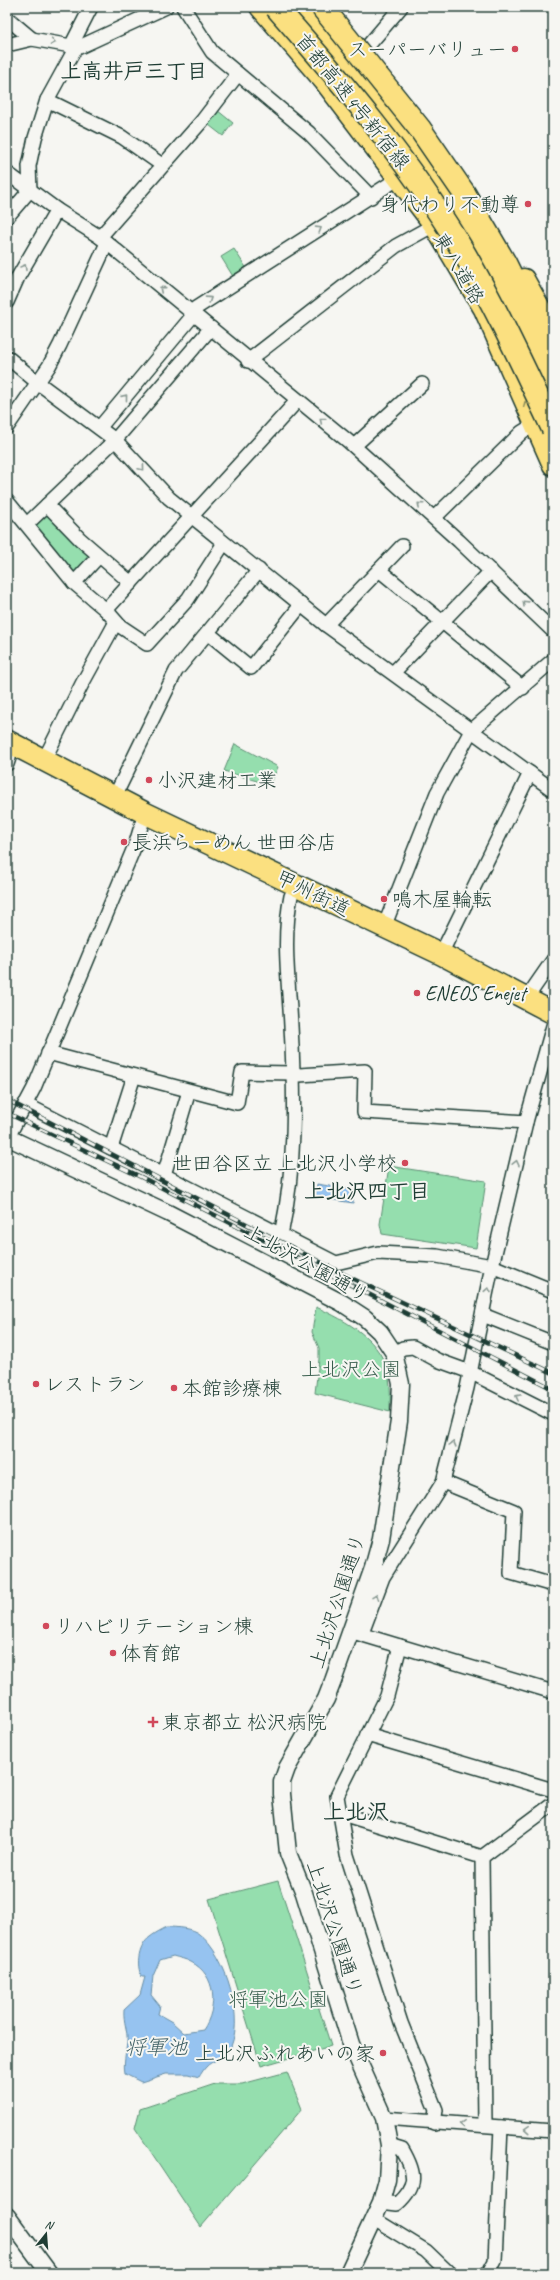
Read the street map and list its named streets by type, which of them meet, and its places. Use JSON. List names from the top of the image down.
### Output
{
  "streets": {
    "highway": ["首都高速4号新宿線", "甲州街道"],
    "main road": ["東八道路"],
    "street": ["上北沢公園通り"]
  },
  "crossings": [
    ["首都高速4号新宿線", "東八道路"]
  ],
  "districts": ["上高井戸三丁目", "上北沢四丁目", "上北沢"],
  "water": ["将軍池"],
  "parks": ["上北沢公園", "将軍池公園"],
  "places": {
    "other": [
      "スーパーバリュー",
      "身代わり不動尊",
      "小沢建材工業",
      "長浜らーめん 世田谷店",
      "鳴木屋輪転",
      "ENEOS Enejet",
      "世田谷区立 上北沢小学校",
      "レストラン",
      "本館診療棟",
      "リハビリテーション棟",
      "体育館",
      "上北沢ふれあいの家"
    ],
    "health": ["東京都立 松沢病院"]
  },
  "north": "top"
}
